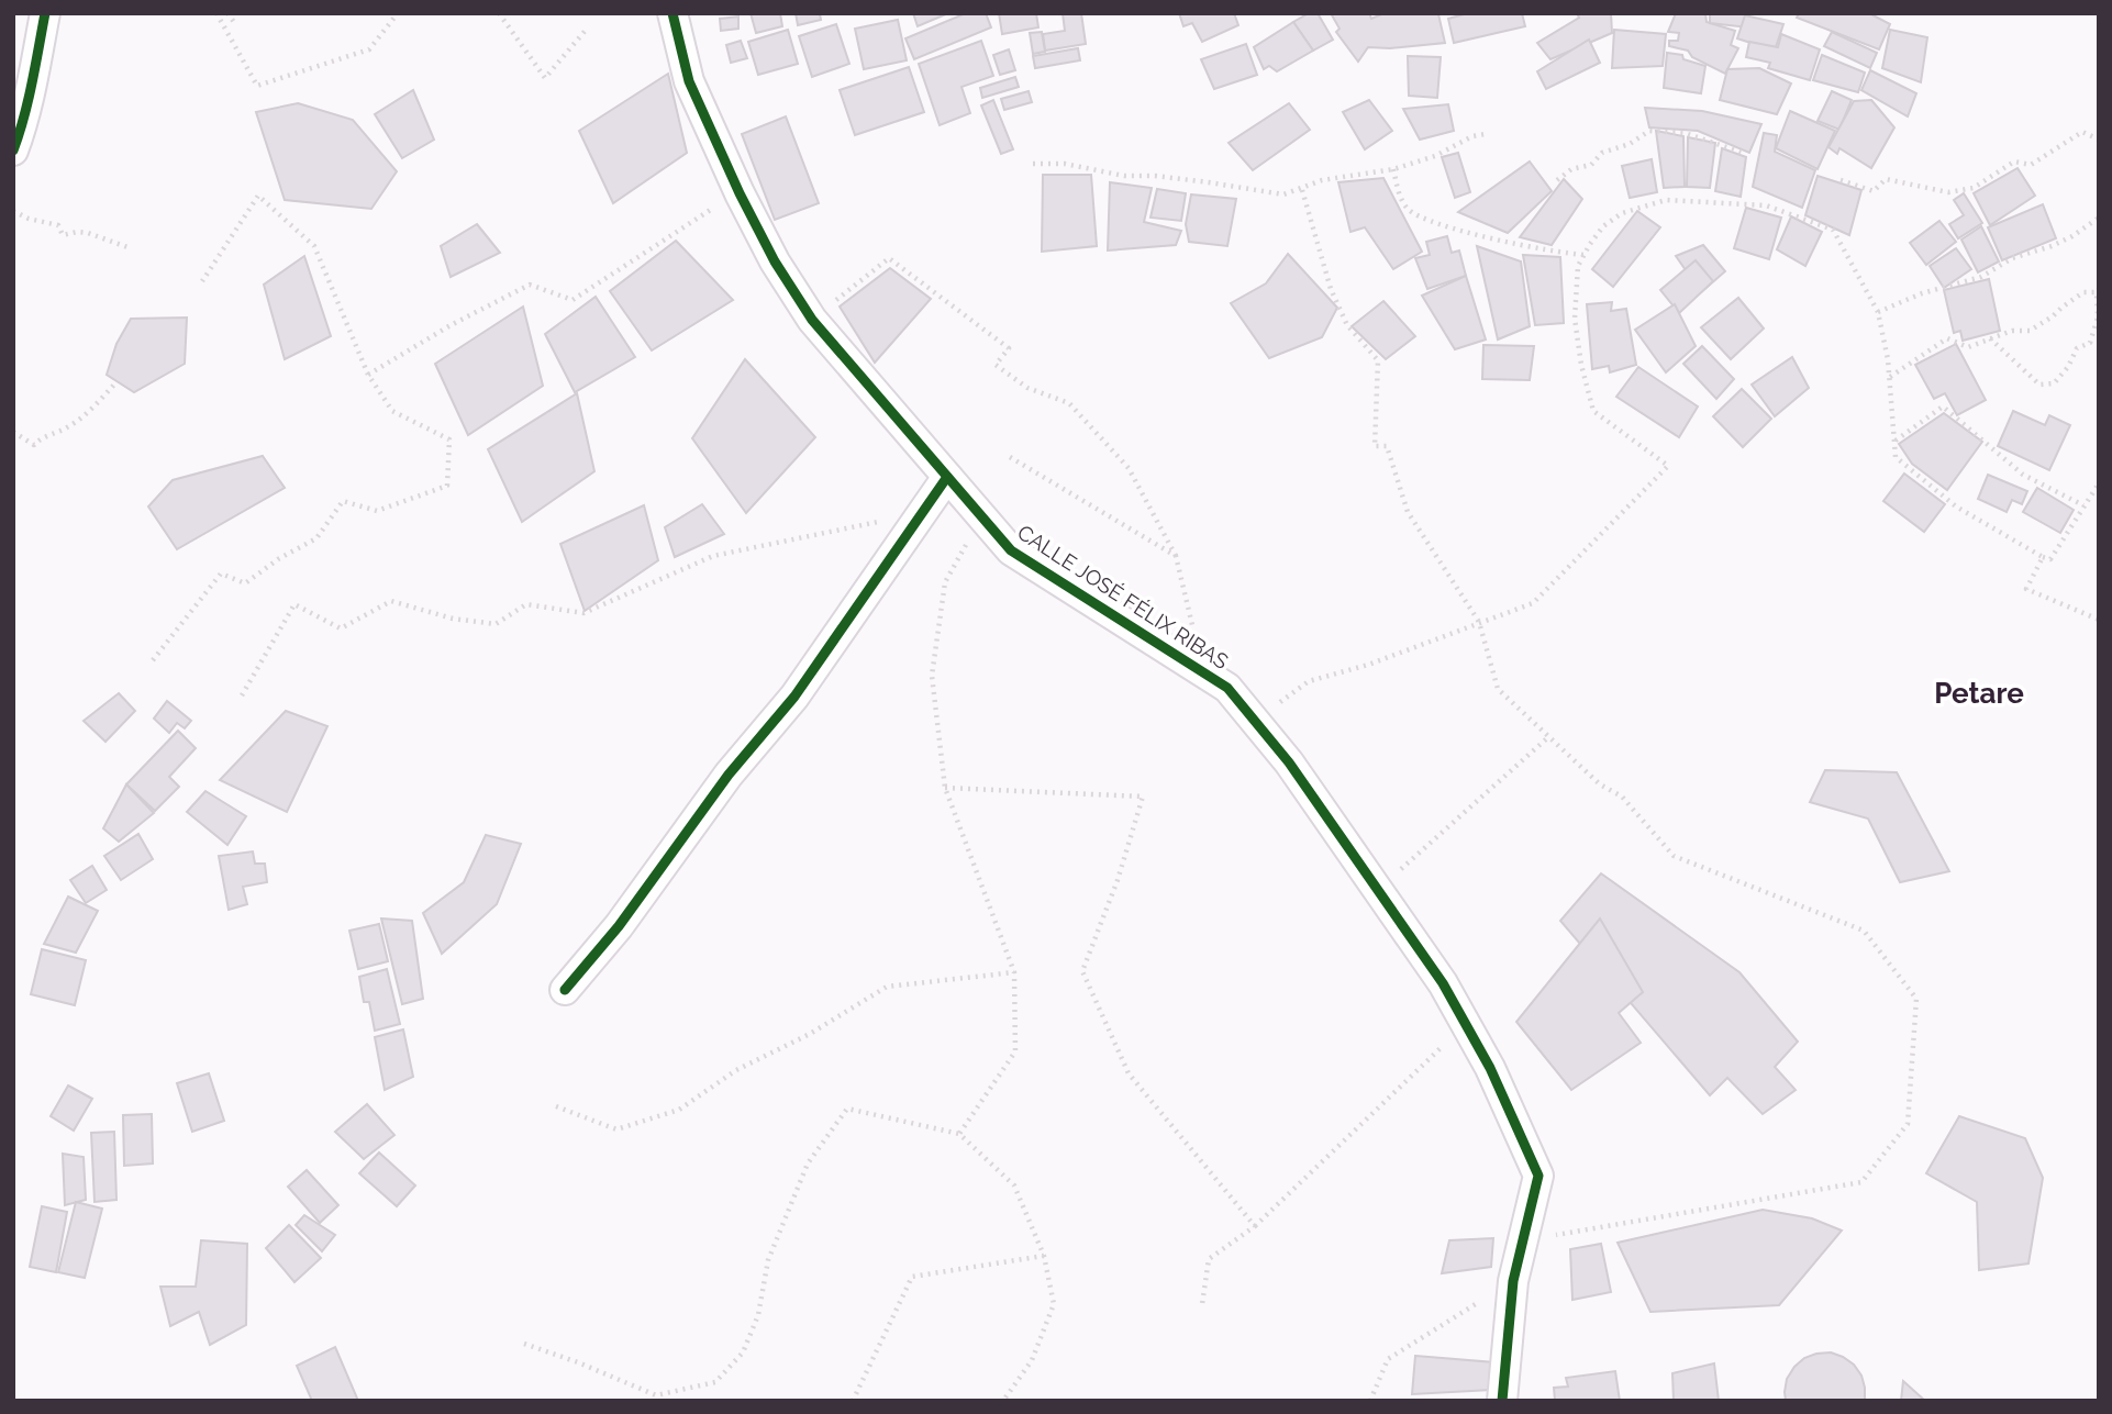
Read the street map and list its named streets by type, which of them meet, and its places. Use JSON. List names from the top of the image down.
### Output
{
  "streets": {
    "street": ["CALLE JOSÉ FÉLIX RIBAS"]
  },
  "districts": ["Petare"]
}
